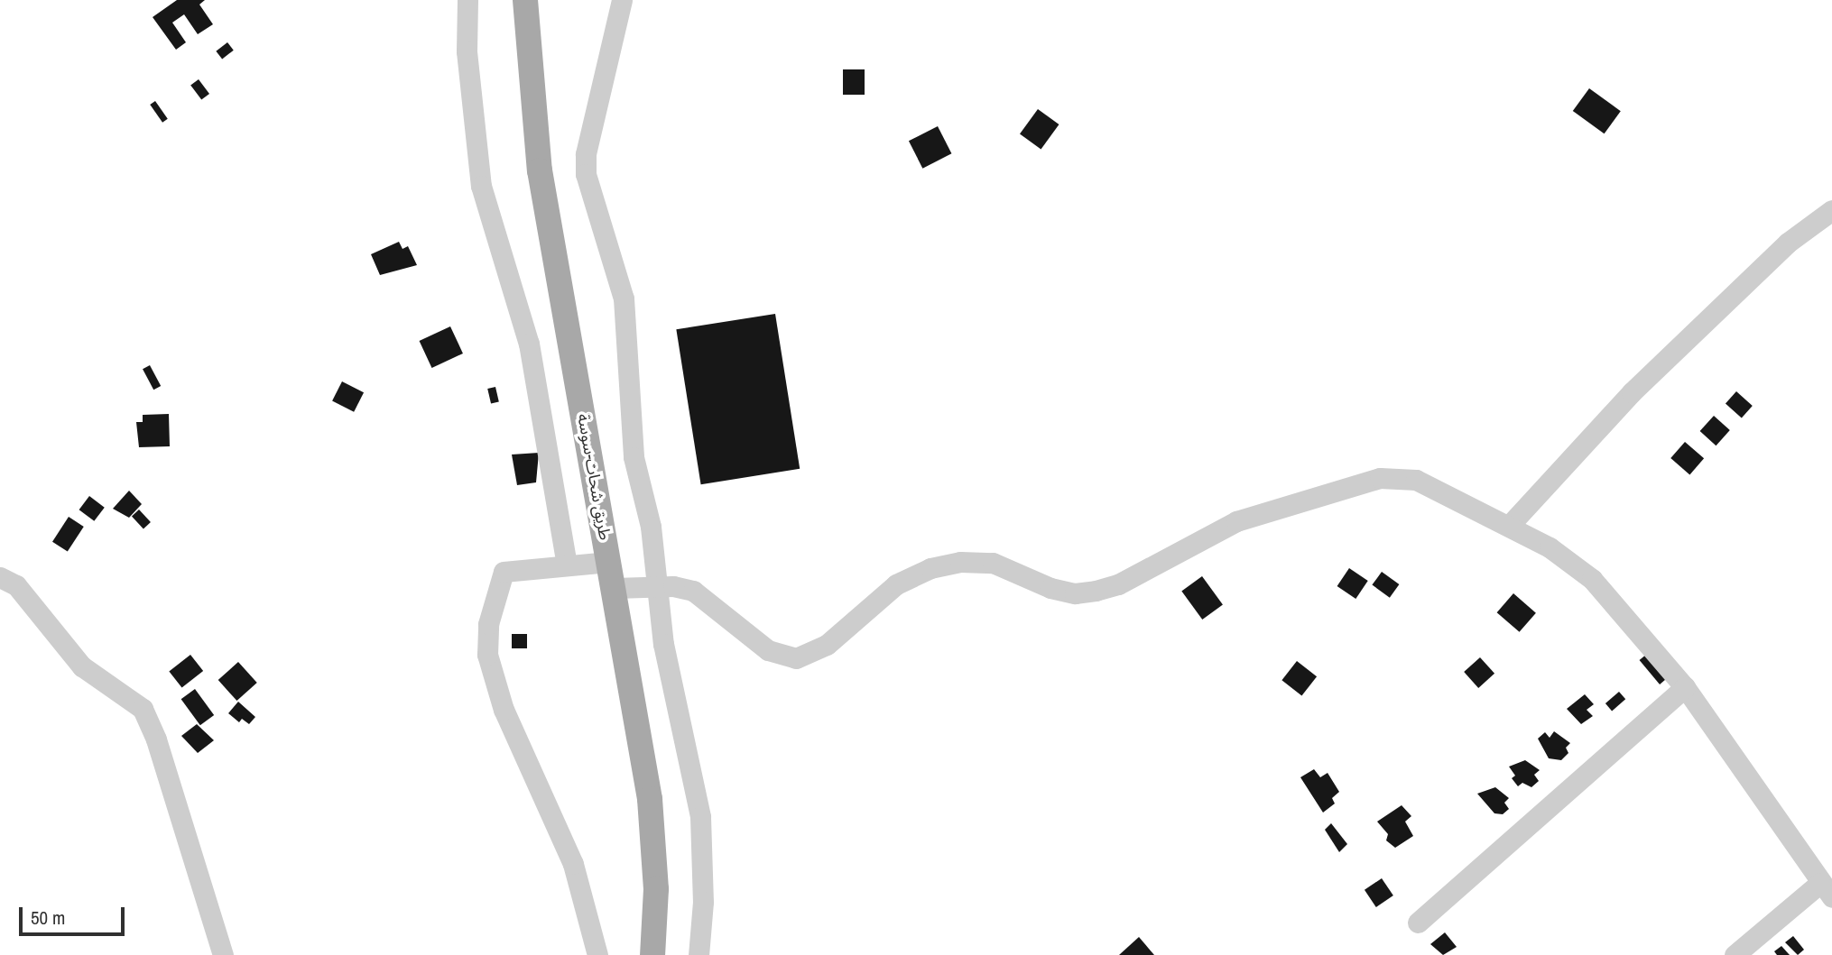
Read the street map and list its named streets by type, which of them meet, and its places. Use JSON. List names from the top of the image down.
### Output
{
  "streets": {
    "main road": ["طريق شحات-سوسة"]
  },
  "scale_bar": "50 m"
}
